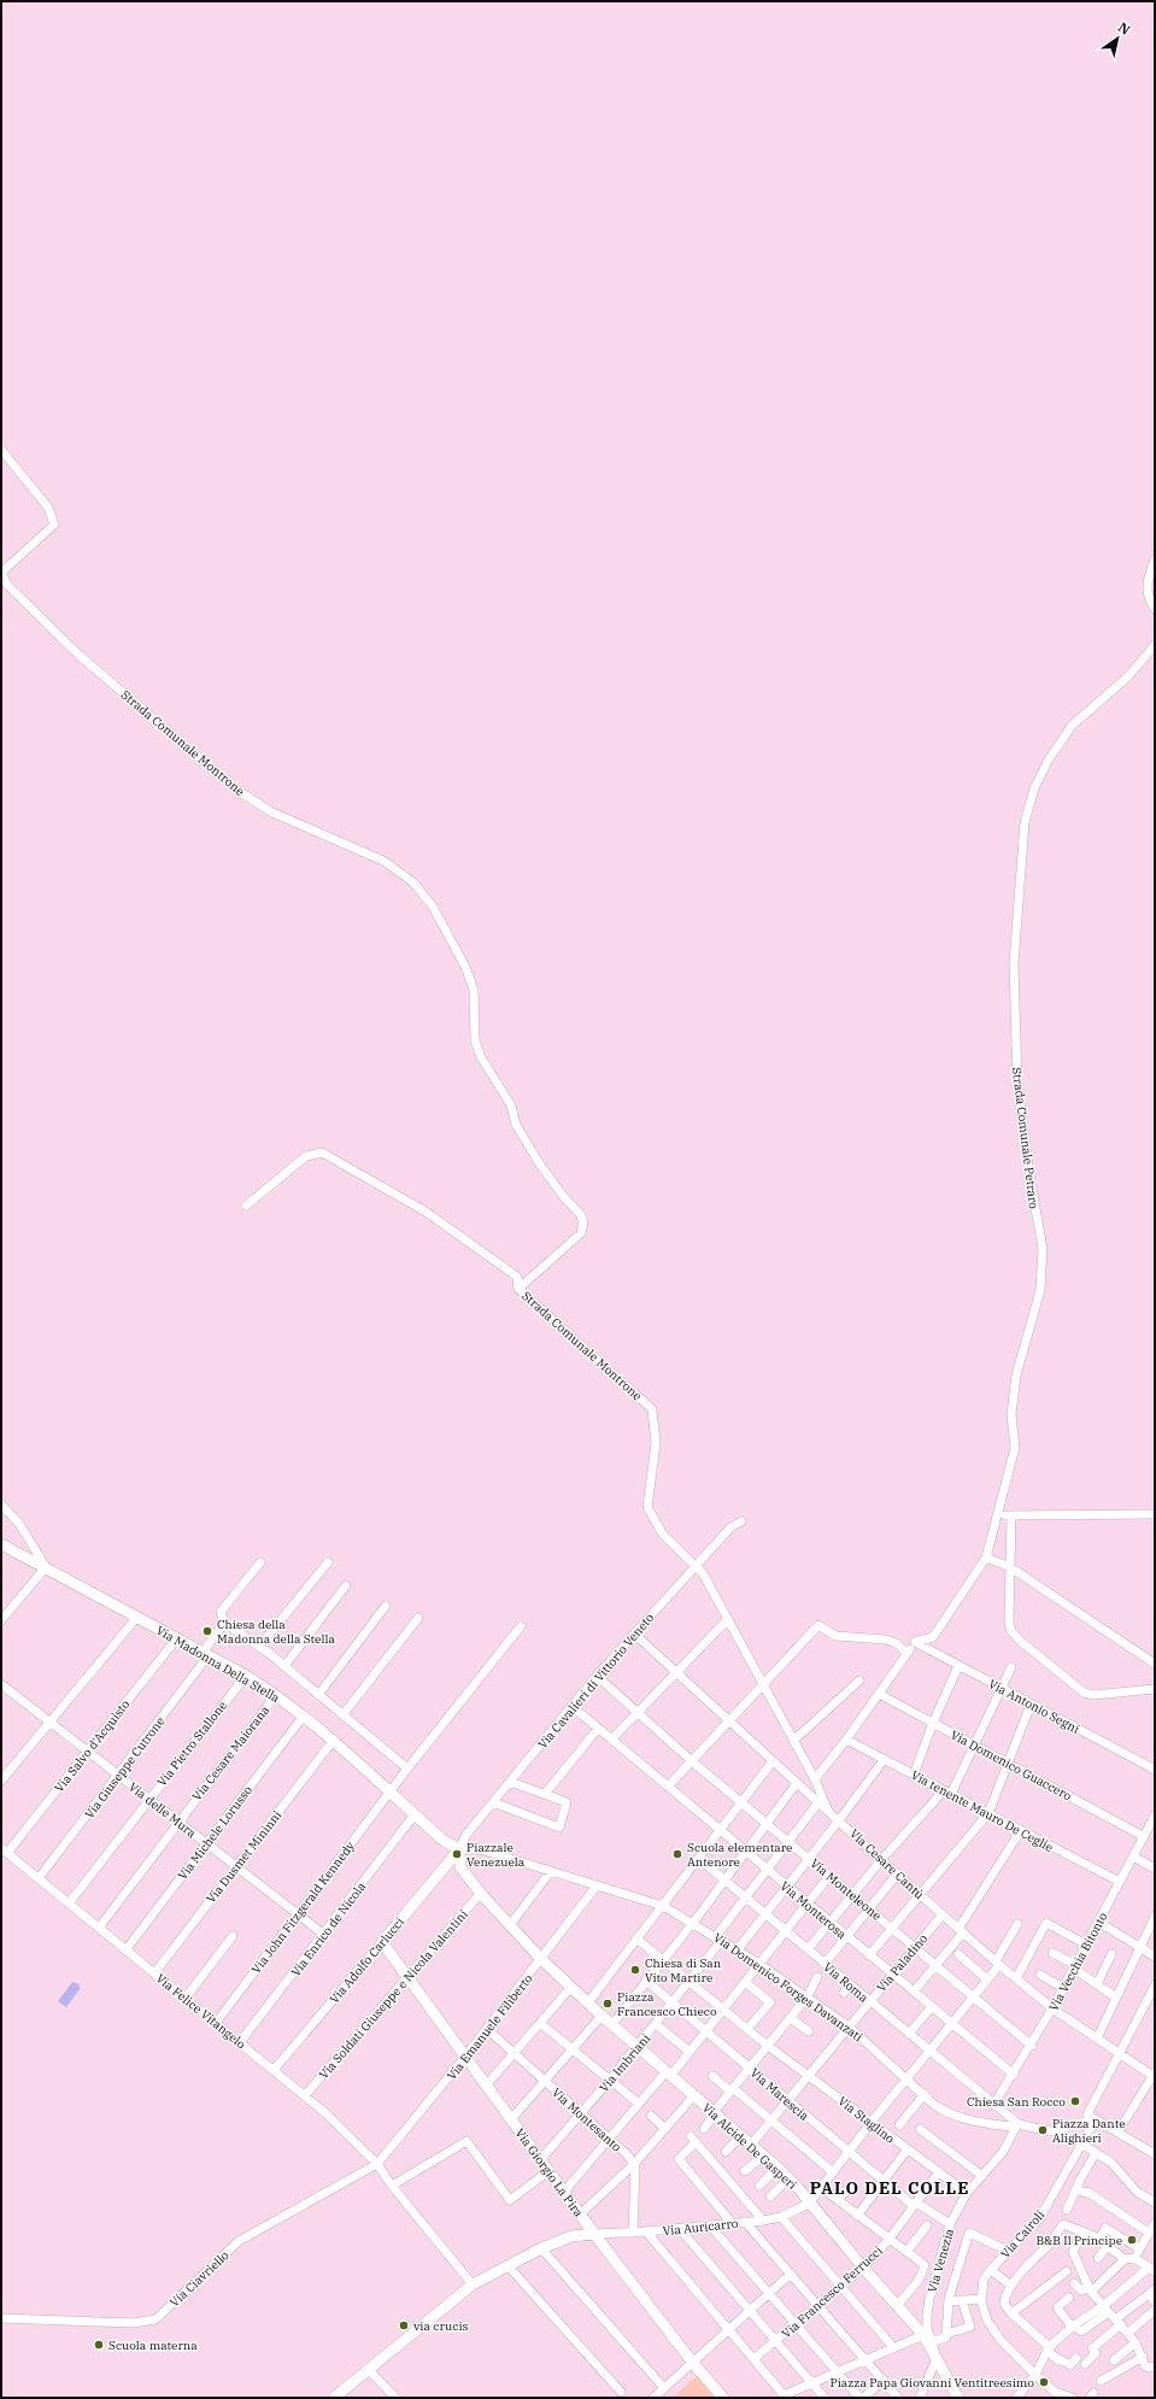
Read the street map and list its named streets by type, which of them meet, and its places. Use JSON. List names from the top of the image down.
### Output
{
  "streets": {
    "street": [
      "Strada Comunale Montrone",
      "Strada Comunale Petraro",
      "Via Madonna Della Stella",
      "Via Cavalieri di Vittorio Veneto",
      "Via Antonio Segni",
      "Via Pietro Stallone",
      "Via Salvo d'Acquisto",
      "Via Cesare Maiorana",
      "Via Domenico Guaccero",
      "Via Giuseppe Cutrone",
      "Via delle Mura",
      "Via tenente Mauro De Ceglie",
      "Via Michele Lorusso",
      "Via Dusmet Mininni",
      "Via Cesare Cantù",
      "Via Monteleone",
      "Via John Fitzgerald Kennedy",
      "Via Monterosa",
      "Via Enrico de Nicola",
      "Via Adolfo Carlucci",
      "Via Vecchia Bitonto",
      "Via Paladino",
      "Via Roma",
      "Via Domenico Forges Davanzati",
      "Via Soldati Giuseppe e Nicola Valentini",
      "Via Felice Vitangelo",
      "Via Emanuele Filiberto",
      "Via Imbriani",
      "Via Marescia",
      "Via Montesanto",
      "Via Staglino",
      "Via Alcide De Gasperi",
      "Via Giorgio La Pira",
      "Via Auricarro",
      "Via Cairoli",
      "Via Venezia",
      "Via Ciavriello",
      "Via Francesco Ferrucci"
    ]
  },
  "crossings": [
    ["Strada Comunale Montrone", "Via Cavalieri di Vittorio Veneto"],
    ["Strada Comunale Montrone", "Via Cesare Cantù"],
    ["Strada Comunale Petraro", "Via Antonio Segni"],
    ["Via Madonna Della Stella", "Via Cavalieri di Vittorio Veneto"],
    ["Via Madonna Della Stella", "Via Pietro Stallone"],
    ["Via Madonna Della Stella", "Via Salvo d'Acquisto"],
    ["Via Madonna Della Stella", "Via Cesare Maiorana"],
    ["Via Madonna Della Stella", "Via Giuseppe Cutrone"],
    ["Via Madonna Della Stella", "Via Michele Lorusso"],
    ["Via Madonna Della Stella", "Via Dusmet Mininni"],
    ["Via Madonna Della Stella", "Via John Fitzgerald Kennedy"],
    ["Via Madonna Della Stella", "Via Enrico de Nicola"],
    ["Via Madonna Della Stella", "Via Adolfo Carlucci"],
    ["Via Madonna Della Stella", "Via Domenico Forges Davanzati"],
    ["Via Cavalieri di Vittorio Veneto", "Via Cesare Cantù"],
    ["Via Cavalieri di Vittorio Veneto", "Via Monteleone"],
    ["Via Cavalieri di Vittorio Veneto", "Via Monterosa"],
    ["Via Cavalieri di Vittorio Veneto", "Via Adolfo Carlucci"],
    ["Via Cavalieri di Vittorio Veneto", "Via Domenico Forges Davanzati"],
    ["Via Pietro Stallone", "Via delle Mura"],
    ["Via Pietro Stallone", "Via Felice Vitangelo"],
    ["Via Salvo d'Acquisto", "Via delle Mura"],
    ["Via Salvo d'Acquisto", "Via Felice Vitangelo"],
    ["Via Cesare Maiorana", "Via delle Mura"],
    ["Via Cesare Maiorana", "Via Felice Vitangelo"],
    ["Via Domenico Guaccero", "Via Vecchia Bitonto"],
    ["Via Giuseppe Cutrone", "Via delle Mura"],
    ["Via Giuseppe Cutrone", "Via Felice Vitangelo"],
    ["Via delle Mura", "Via Michele Lorusso"],
    ["Via delle Mura", "Via Dusmet Mininni"],
    ["Via delle Mura", "Via John Fitzgerald Kennedy"],
    ["Via delle Mura", "Via Enrico de Nicola"],
    ["Via tenente Mauro De Ceglie", "Via Vecchia Bitonto"],
    ["Via Michele Lorusso", "Via Felice Vitangelo"],
    ["Via Dusmet Mininni", "Via Felice Vitangelo"],
    ["Via Cesare Cantù", "Via Vecchia Bitonto"],
    ["Via Cesare Cantù", "Via Paladino"],
    ["Via Cesare Cantù", "Via Imbriani"],
    ["Via Cesare Cantù", "Via Auricarro"],
    ["Via Monteleone", "Via Vecchia Bitonto"],
    ["Via Monteleone", "Via Paladino"],
    ["Via Monteleone", "Via Imbriani"],
    ["Via Monteleone", "Via Auricarro"],
    ["Via John Fitzgerald Kennedy", "Via Felice Vitangelo"],
    ["Via Monterosa", "Via Vecchia Bitonto"],
    ["Via Monterosa", "Via Paladino"],
    ["Via Monterosa", "Via Imbriani"],
    ["Via Monterosa", "Via Auricarro"],
    ["Via Enrico de Nicola", "Via Felice Vitangelo"],
    ["Via Adolfo Carlucci", "Via Domenico Forges Davanzati"],
    ["Via Adolfo Carlucci", "Via Felice Vitangelo"],
    ["Via Adolfo Carlucci", "Via Giorgio La Pira"],
    ["Via Vecchia Bitonto", "Via Roma"],
    ["Via Paladino", "Via Roma"],
    ["Via Paladino", "Via Domenico Forges Davanzati"],
    ["Via Paladino", "Via Marescia"],
    ["Via Paladino", "Via Staglino"],
    ["Via Paladino", "Via Alcide De Gasperi"],
    ["Via Roma", "Via Imbriani"],
    ["Via Roma", "Via Auricarro"],
    ["Via Domenico Forges Davanzati", "Via Emanuele Filiberto"],
    ["Via Domenico Forges Davanzati", "Via Imbriani"],
    ["Via Domenico Forges Davanzati", "Via Auricarro"],
    ["Via Domenico Forges Davanzati", "Via Venezia"],
    ["Via Soldati Giuseppe e Nicola Valentini", "Via Felice Vitangelo"],
    ["Via Soldati Giuseppe e Nicola Valentini", "Via Giorgio La Pira"],
    ["Via Felice Vitangelo", "Via Emanuele Filiberto"],
    ["Via Felice Vitangelo", "Via Ciavriello"],
    ["Via Emanuele Filiberto", "Via Montesanto"],
    ["Via Emanuele Filiberto", "Via Giorgio La Pira"],
    ["Via Emanuele Filiberto", "Via Ciavriello"],
    ["Via Imbriani", "Via Marescia"],
    ["Via Imbriani", "Via Montesanto"],
    ["Via Imbriani", "Via Staglino"],
    ["Via Imbriani", "Via Alcide De Gasperi"],
    ["Via Imbriani", "Via Giorgio La Pira"],
    ["Via Marescia", "Via Auricarro"],
    ["Via Marescia", "Via Venezia"],
    ["Via Marescia", "Via Francesco Ferrucci"],
    ["Via Staglino", "Via Auricarro"],
    ["Via Staglino", "Via Venezia"],
    ["Via Staglino", "Via Francesco Ferrucci"],
    ["Via Alcide De Gasperi", "Via Auricarro"],
    ["Via Alcide De Gasperi", "Via Venezia"],
    ["Via Alcide De Gasperi", "Via Francesco Ferrucci"],
    ["Via Giorgio La Pira", "Via Auricarro"]
  ],
  "districts": ["PALO DEL COLLE"],
  "places": [
    "Chiesa della Madonna della Stella",
    "Piazzale Venezuela",
    "Scuola elementare Antenore",
    "Chiesa di San Vito Martire",
    "Piazza Francesco Chieco",
    "Chiesa San Rocco",
    "Piazza Dante Alighieri",
    "B&B Il Principe",
    "via crucis",
    "Scuola materna",
    "Piazza Papa Giovanni Ventitreesimo"
  ],
  "north": "top right"
}
